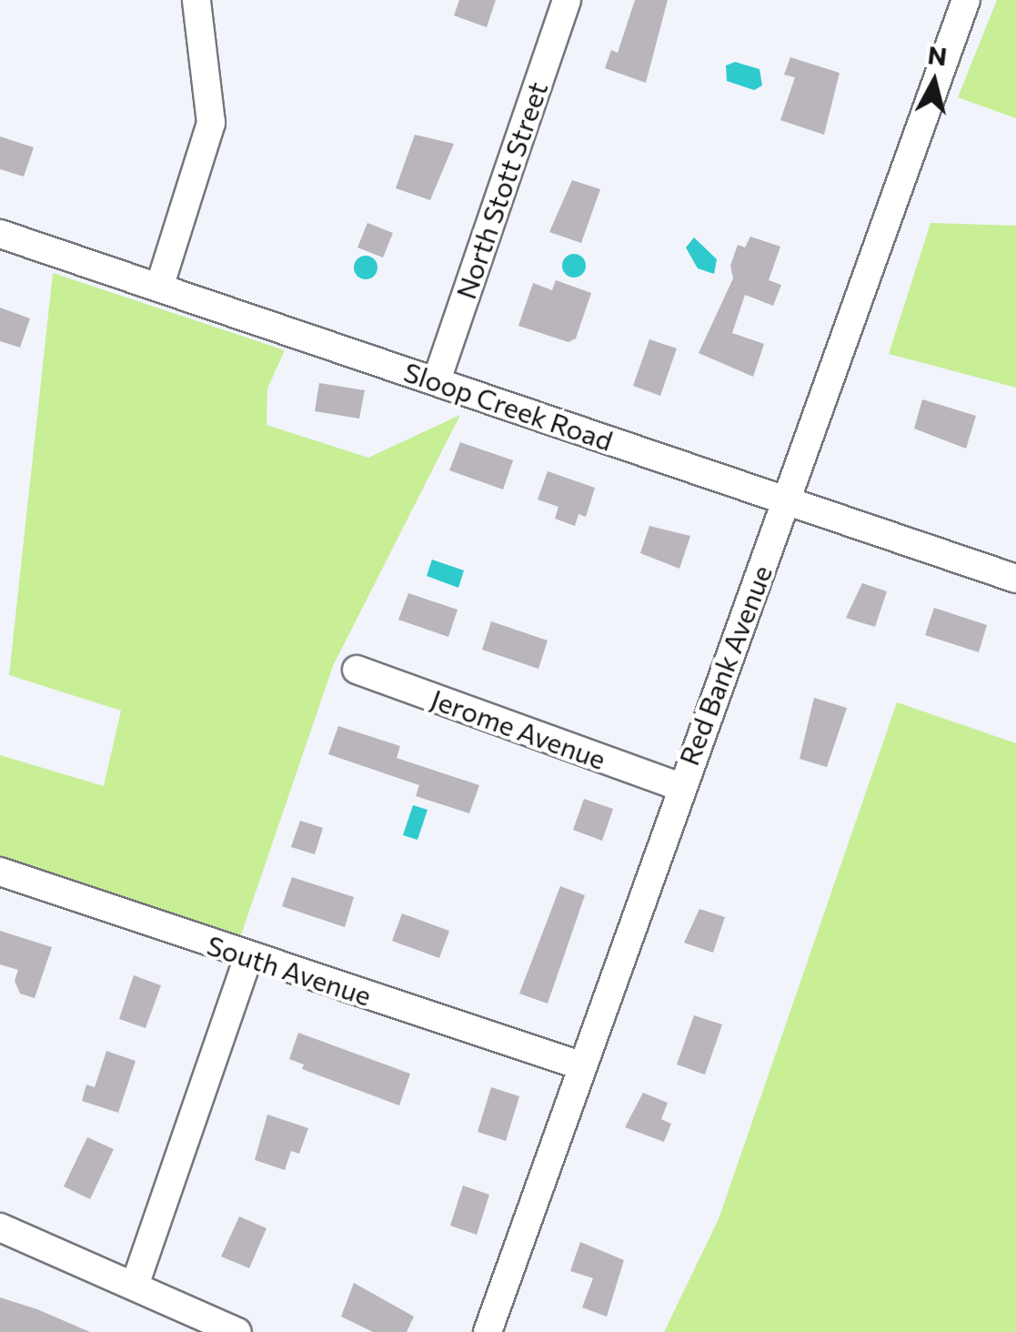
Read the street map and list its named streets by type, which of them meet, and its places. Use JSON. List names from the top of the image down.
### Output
{
  "streets": {
    "street": [
      "North Stott Street",
      "Sloop Creek Road",
      "Red Bank Avenue",
      "Jerome Avenue",
      "South Avenue"
    ]
  },
  "crossings": [
    ["North Stott Street", "Sloop Creek Road"],
    ["Sloop Creek Road", "Red Bank Avenue"],
    ["Red Bank Avenue", "Jerome Avenue"],
    ["Red Bank Avenue", "South Avenue"]
  ],
  "north": "top"
}
